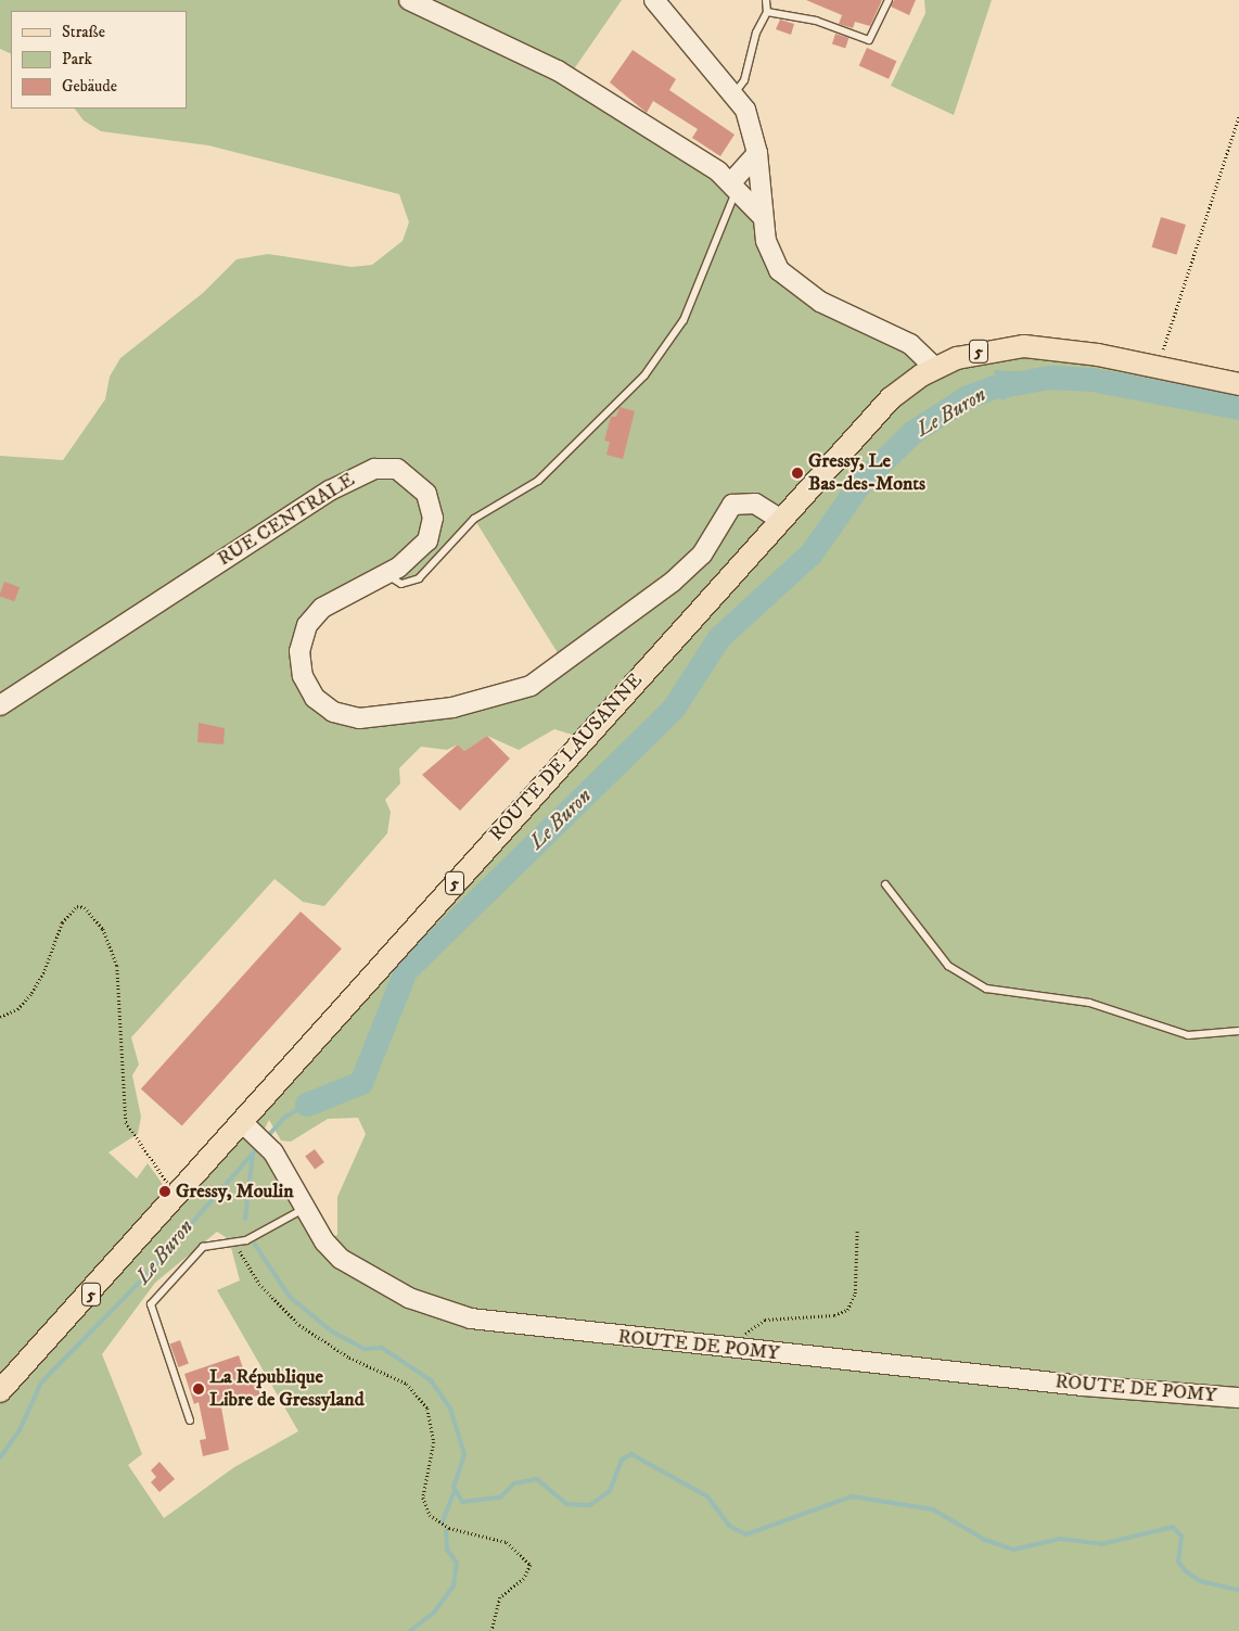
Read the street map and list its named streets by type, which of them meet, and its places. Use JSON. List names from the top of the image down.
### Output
{
  "streets": {
    "main road": ["5", "ROUTE DE LAUSANNE"],
    "street": ["RUE CENTRALE", "ROUTE DE POMY"]
  },
  "crossings": [
    ["RUE CENTRALE", "ROUTE DE LAUSANNE"],
    ["ROUTE DE LAUSANNE", "ROUTE DE POMY"]
  ],
  "water": ["Le Buron"],
  "places": ["Gressy, Le Bas-des-Monts", "Gressy, Moulin", "La République Libre de Gressyland"],
  "legend": ["Straße", "Park", "Gebäude"]
}
